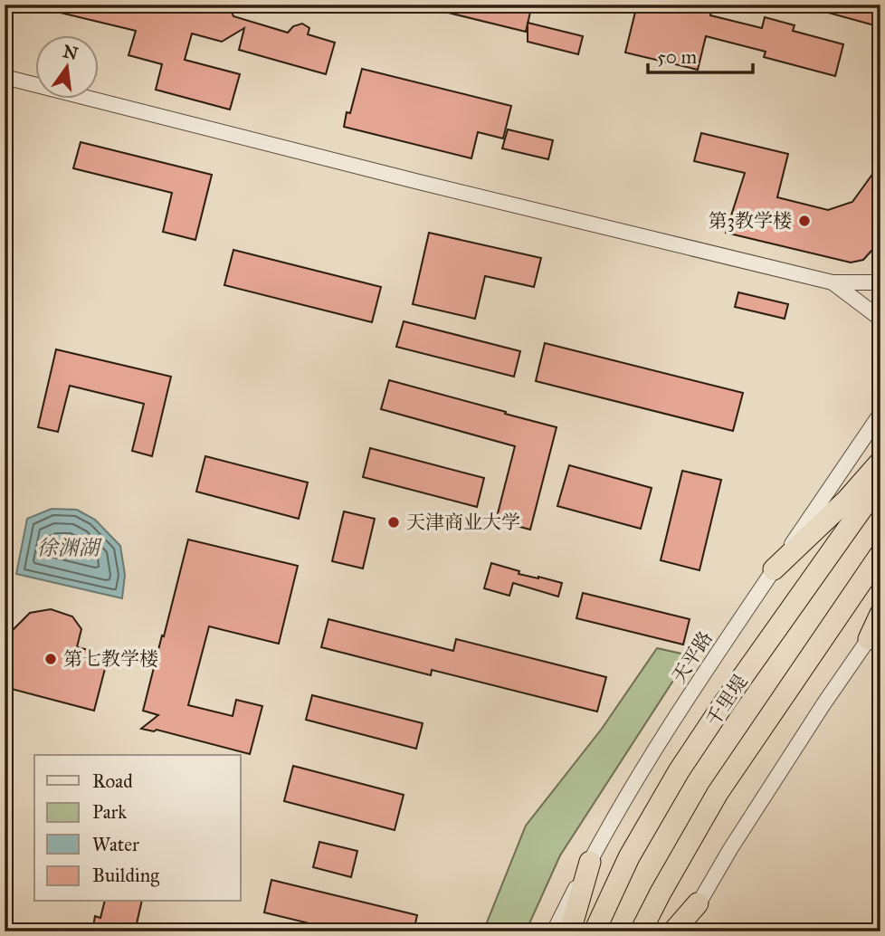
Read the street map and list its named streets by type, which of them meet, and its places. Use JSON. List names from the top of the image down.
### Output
{
  "streets": {
    "highway": ["千里堤"],
    "street": ["天平路"]
  },
  "water": ["徐渊湖"],
  "places": ["第3教学楼", "天津商业大学", "第七教学楼"],
  "legend": [
    "Road",
    "Park",
    "Water",
    "Building"
  ],
  "scale_bar": "50 m",
  "north": "top"
}
